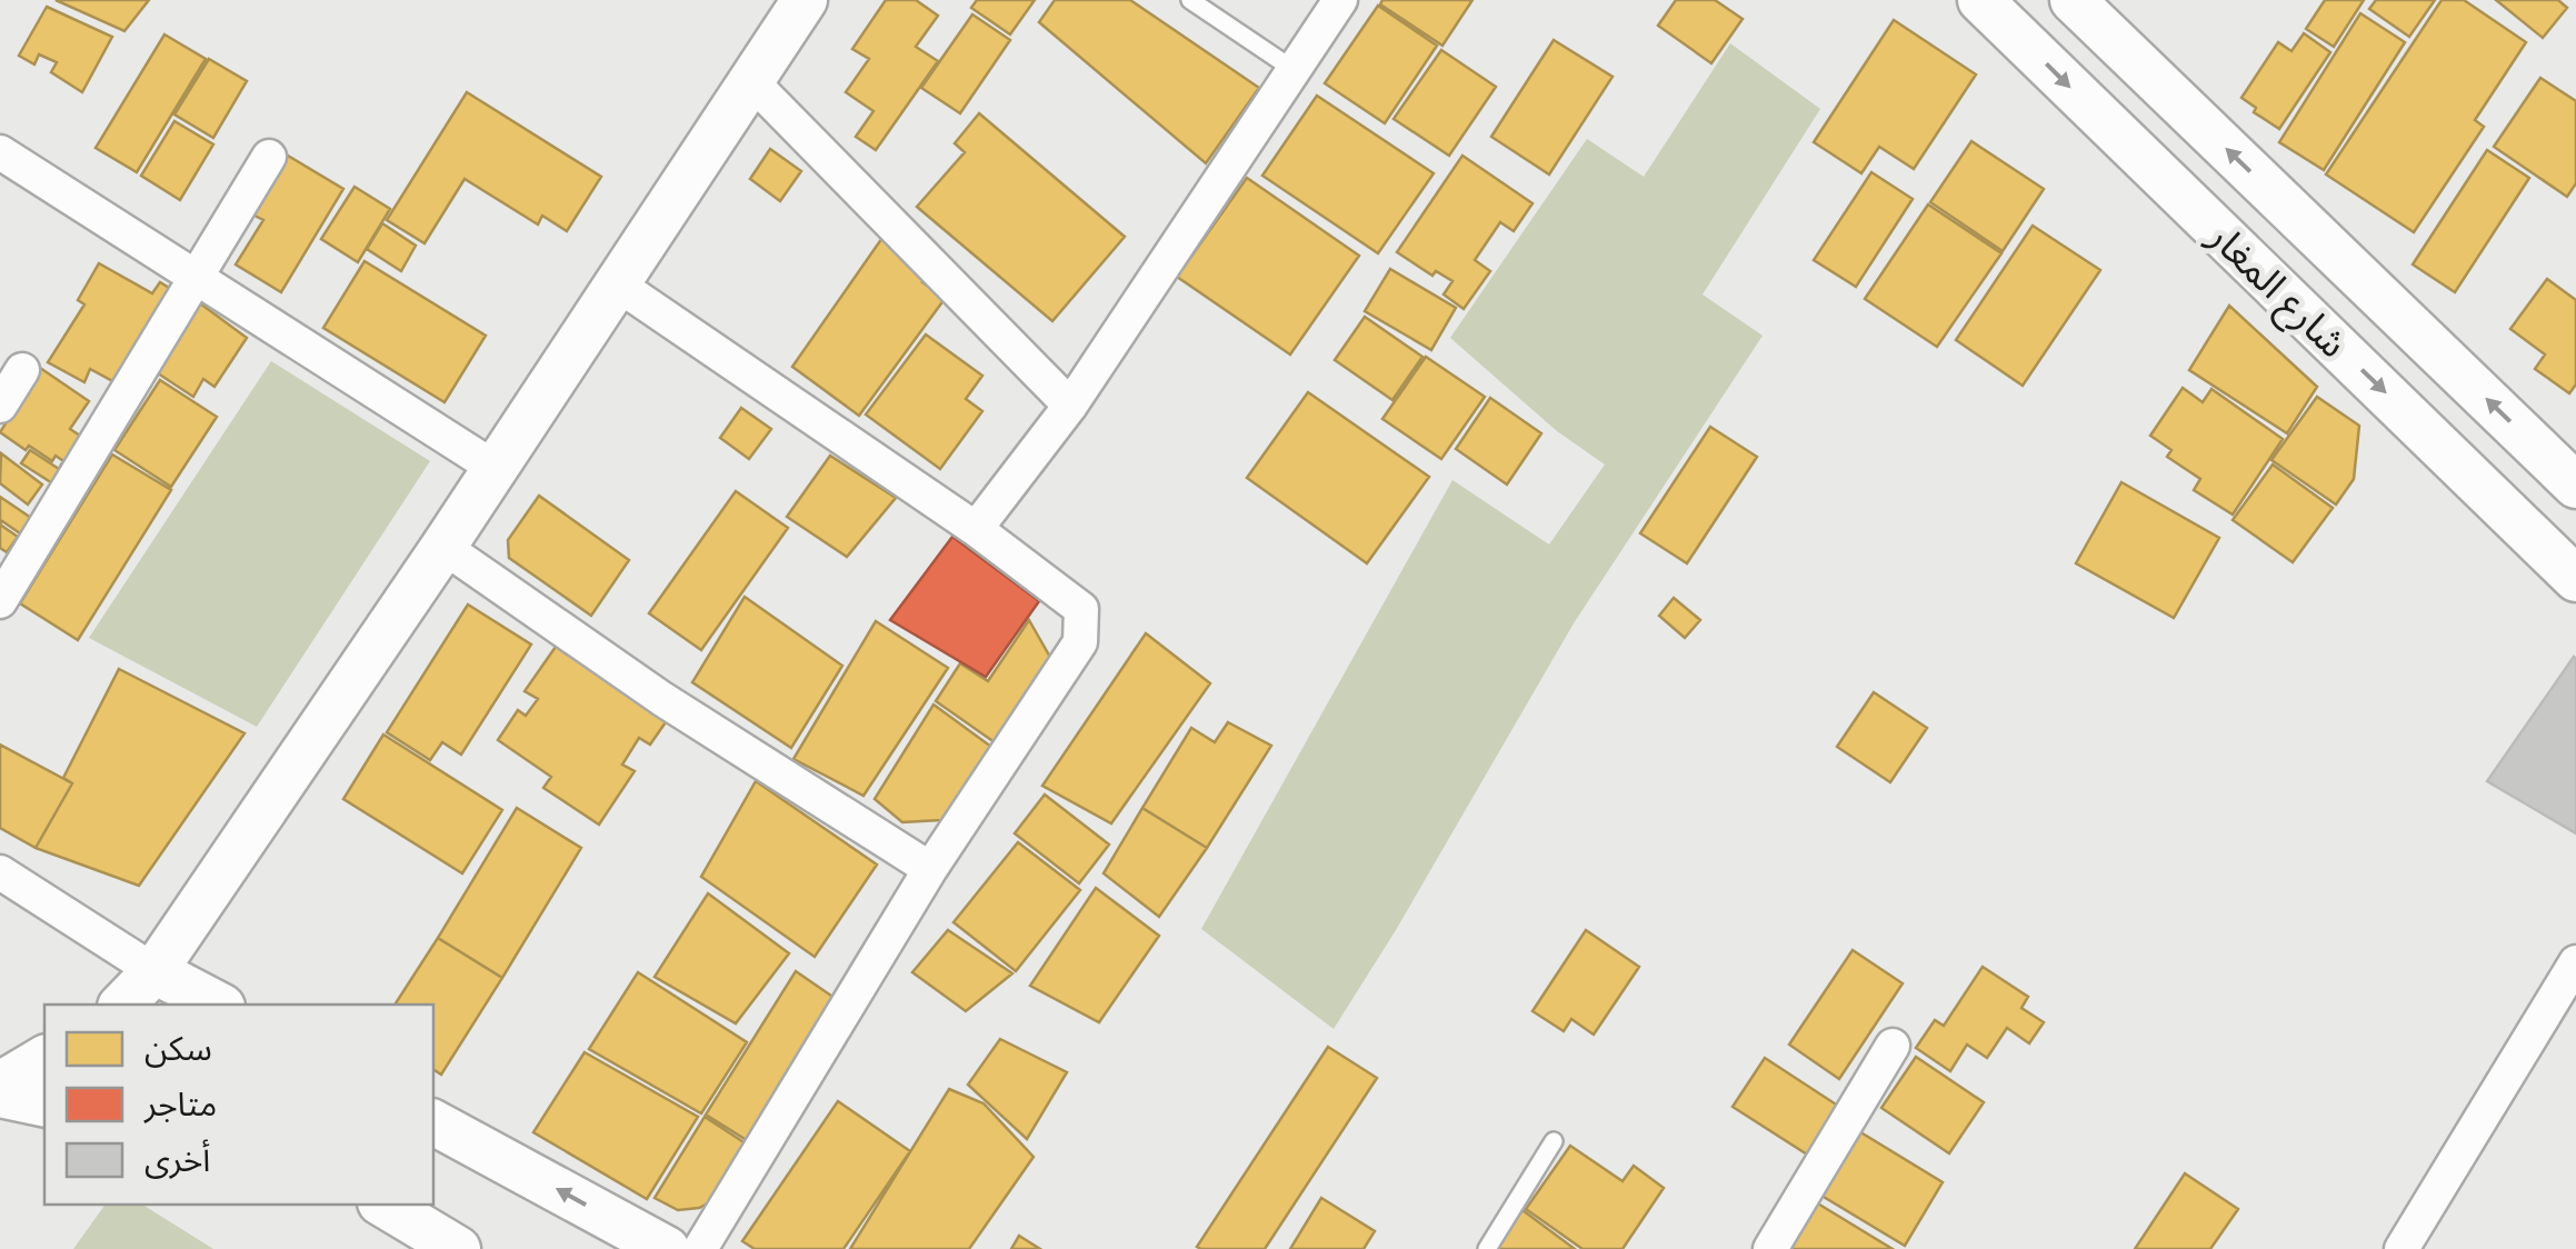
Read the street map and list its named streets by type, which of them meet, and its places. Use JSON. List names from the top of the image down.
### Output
{
  "streets": {
    "street": ["شارع المغار"]
  },
  "legend": ["سكن", "متاجر", "أخرى"]
}
